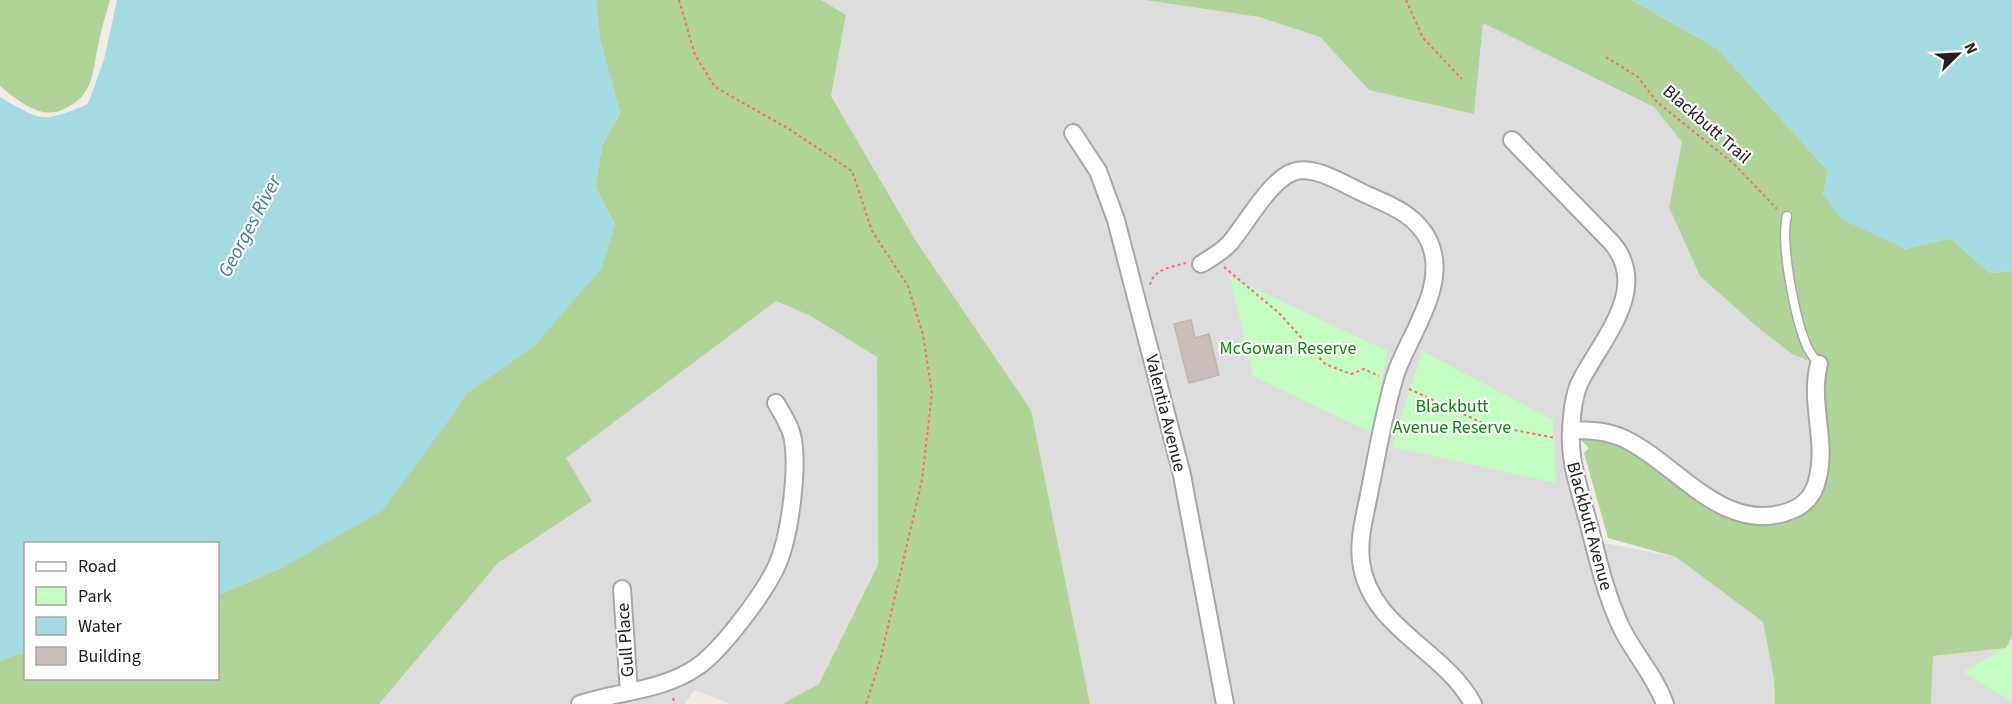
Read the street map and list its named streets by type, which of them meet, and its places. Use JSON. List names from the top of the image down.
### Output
{
  "streets": {
    "street": ["Valentia Avenue", "Blackbutt Avenue", "Gull Place"],
    "path": ["Blackbutt Trail"]
  },
  "water": ["Georges River"],
  "parks": ["McGowan Reserve", "Blackbutt Avenue Reserve"],
  "legend": [
    "Road",
    "Park",
    "Water",
    "Building"
  ],
  "north": "top right"
}
